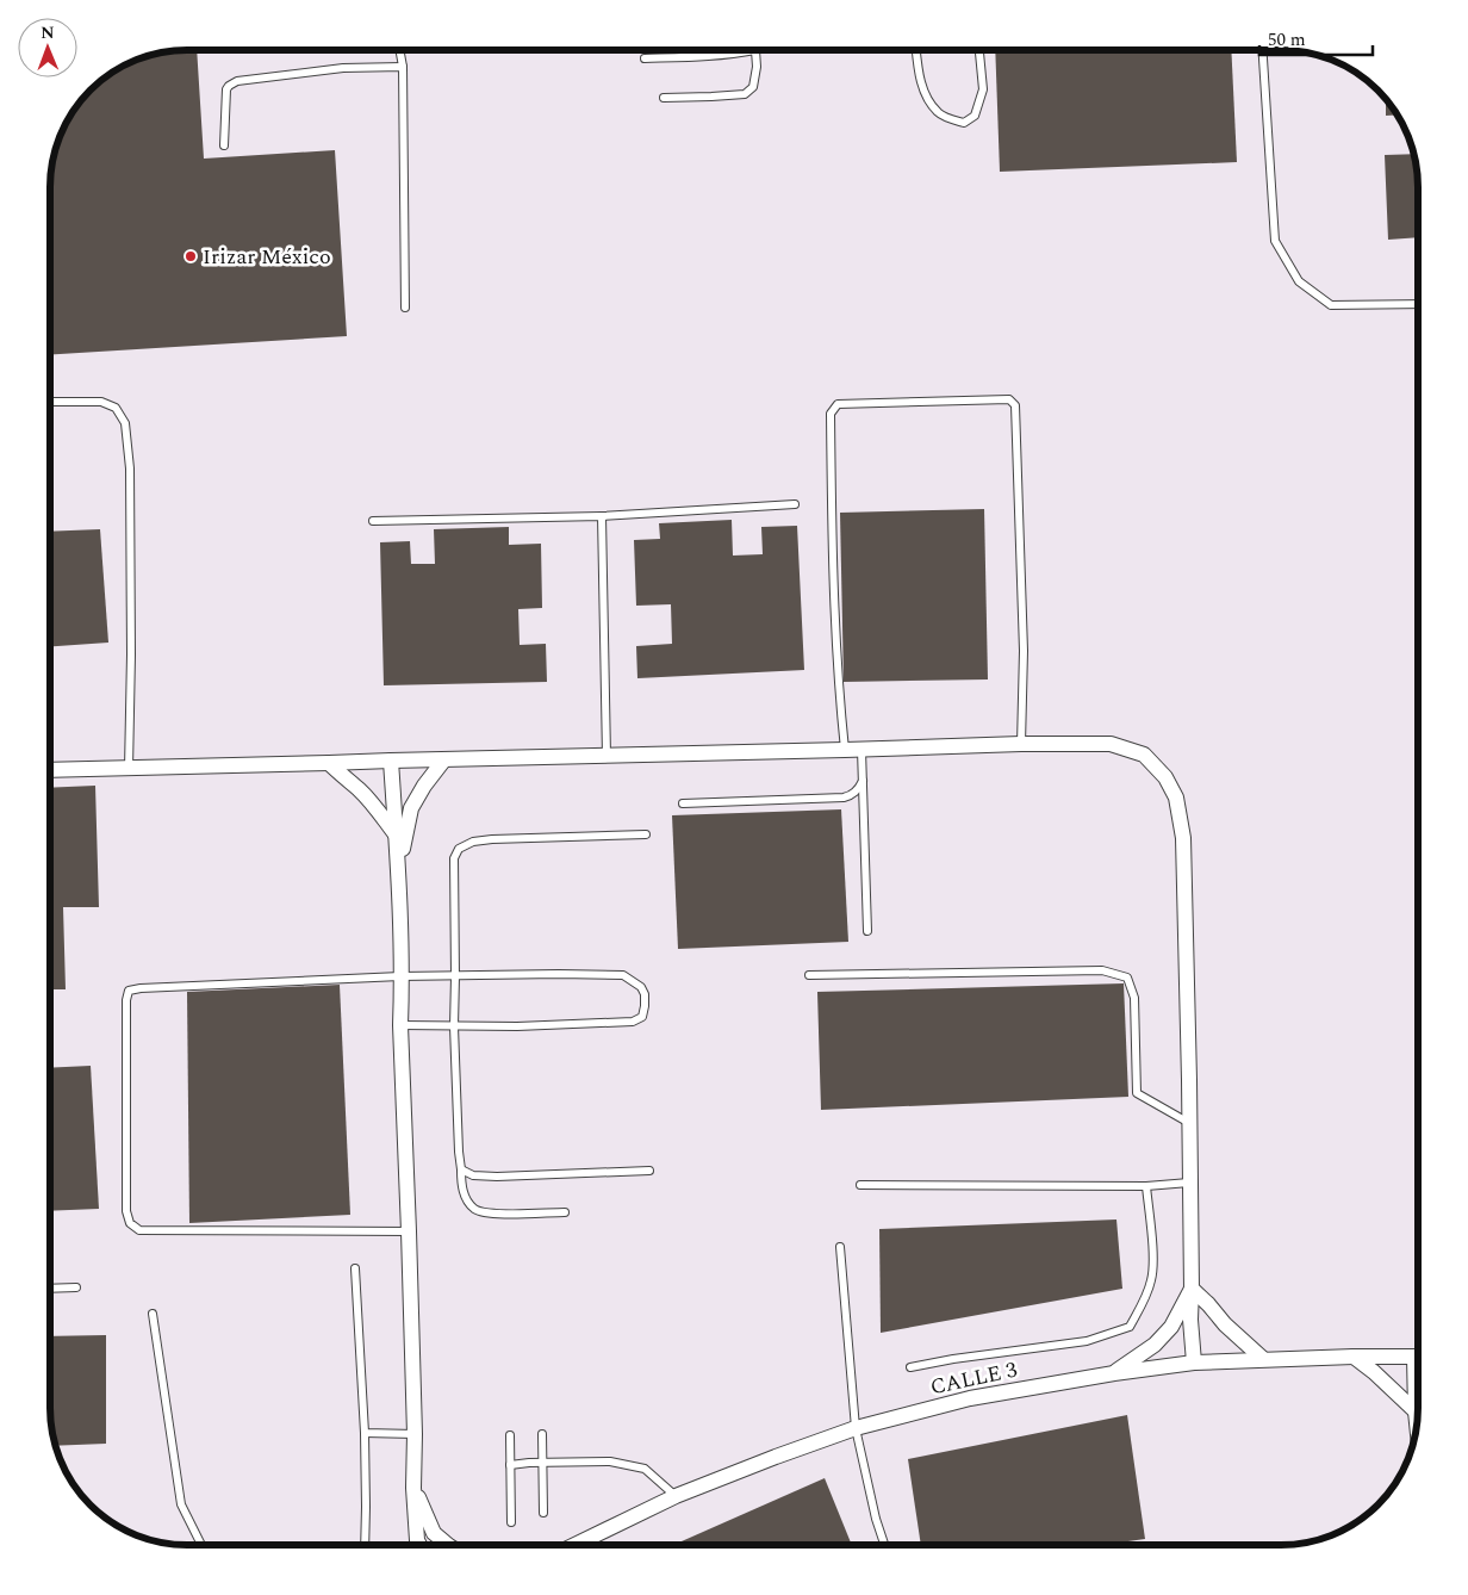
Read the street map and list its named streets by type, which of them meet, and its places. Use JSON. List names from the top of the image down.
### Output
{
  "streets": {
    "street": ["CALLE 3"]
  },
  "places": ["Irizar México"],
  "scale_bar": "50 m",
  "north": "top"
}
